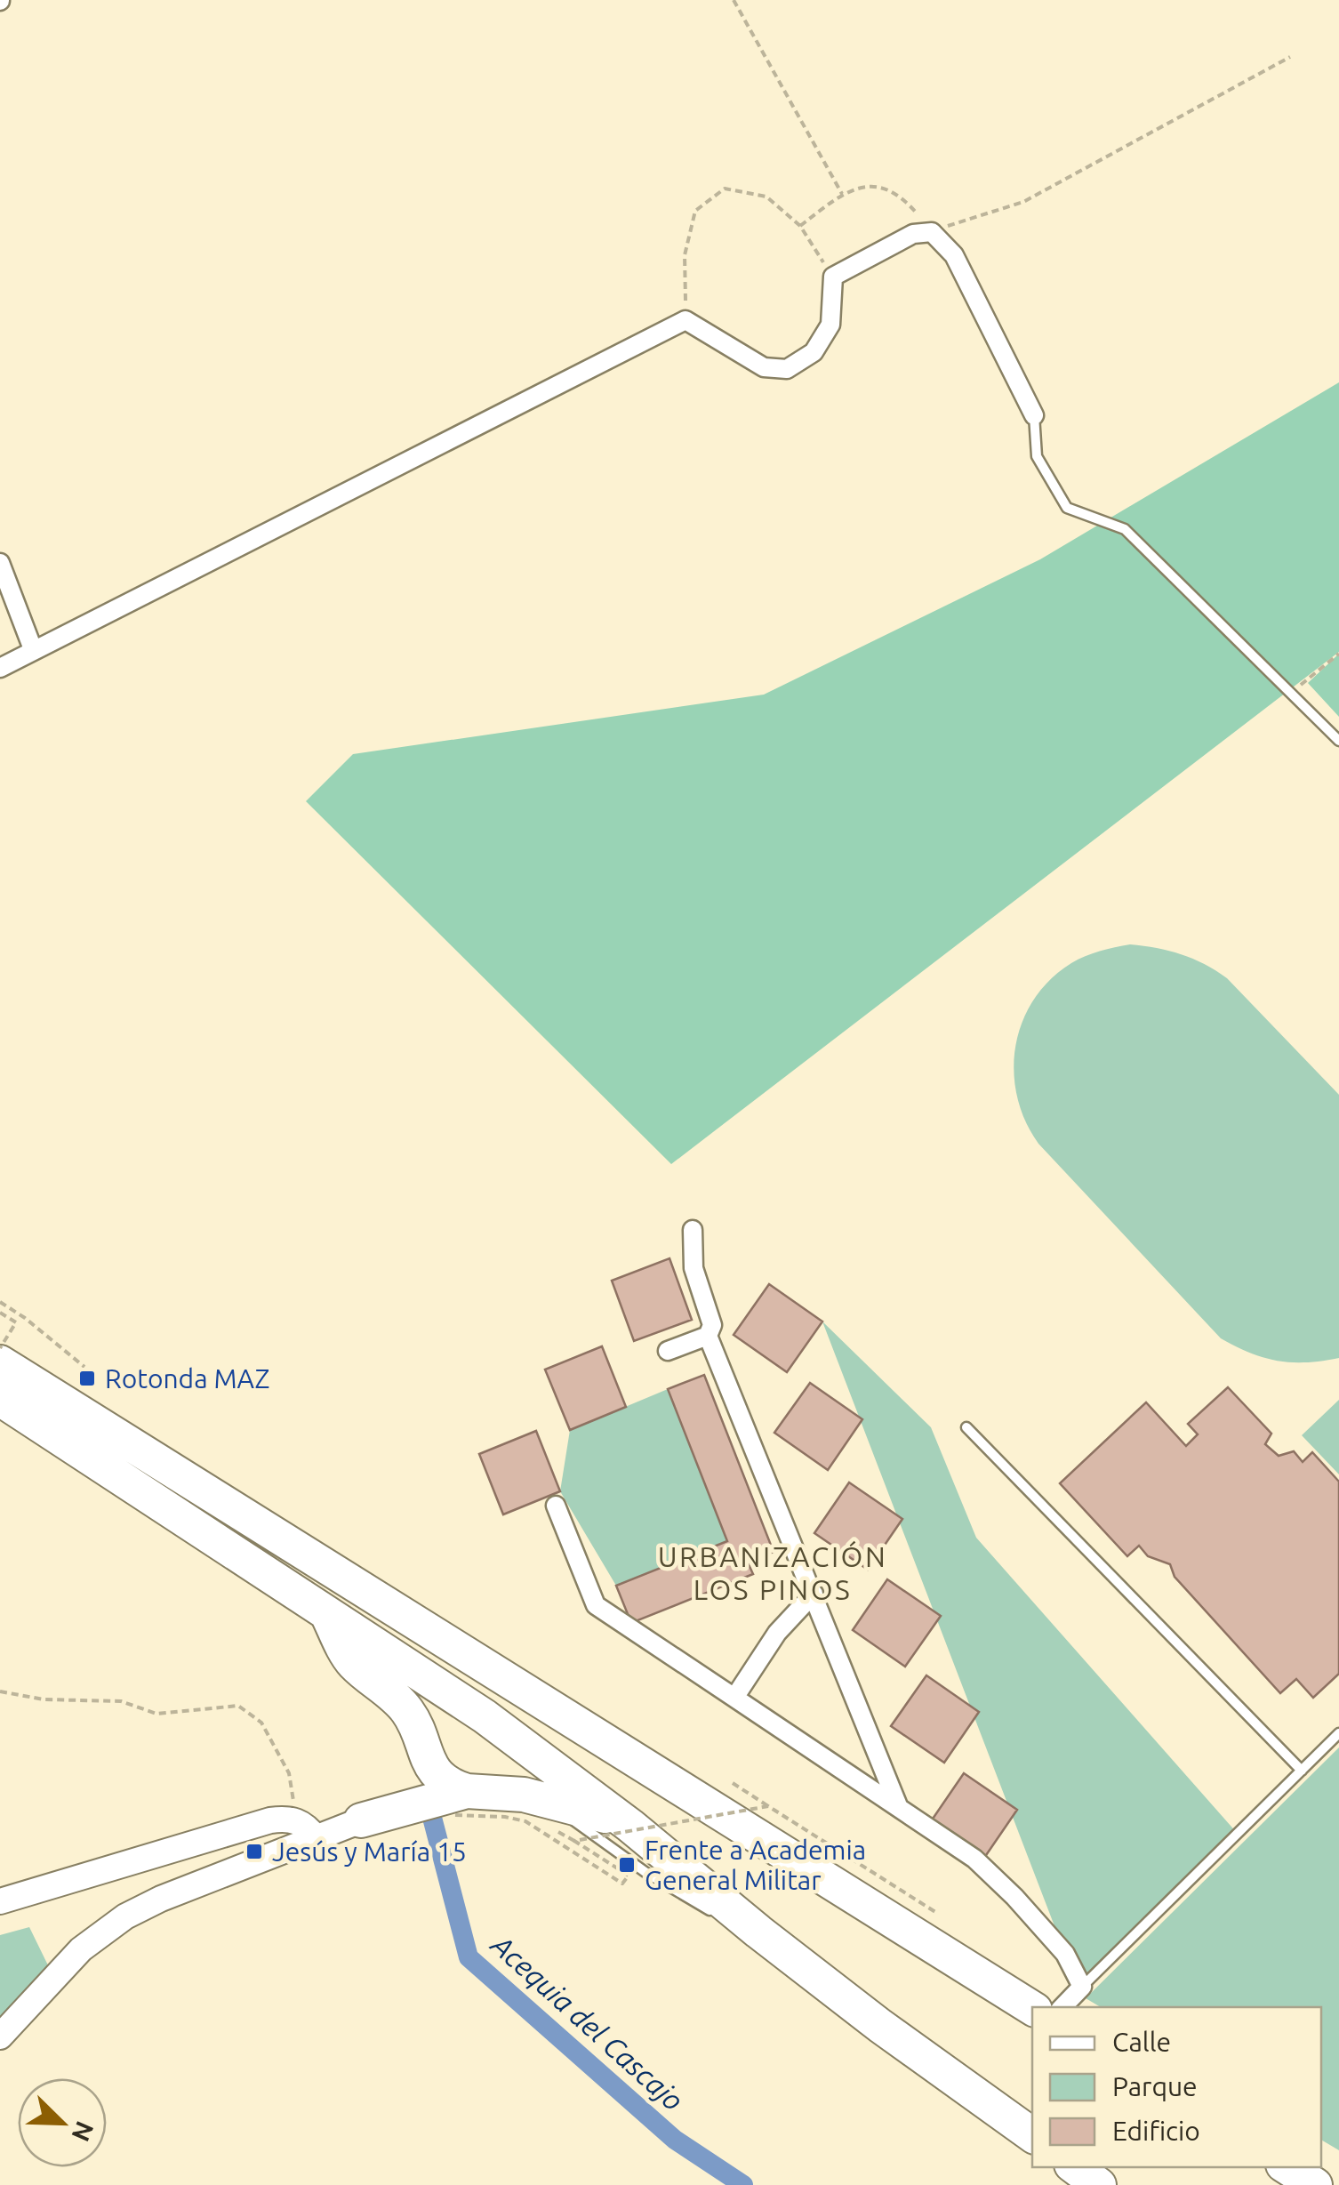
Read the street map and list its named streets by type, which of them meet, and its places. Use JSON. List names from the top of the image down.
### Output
{
  "districts": ["URBANIZACIÓN LOS PINOS"],
  "water": ["Acequia del Cascajo"],
  "places": {
    "transit": ["Rotonda MAZ", "Jesús y María 15", "Frente a Academia General Militar"]
  },
  "legend": ["Calle", "Parque", "Edificio"],
  "north": "bottom right"
}
